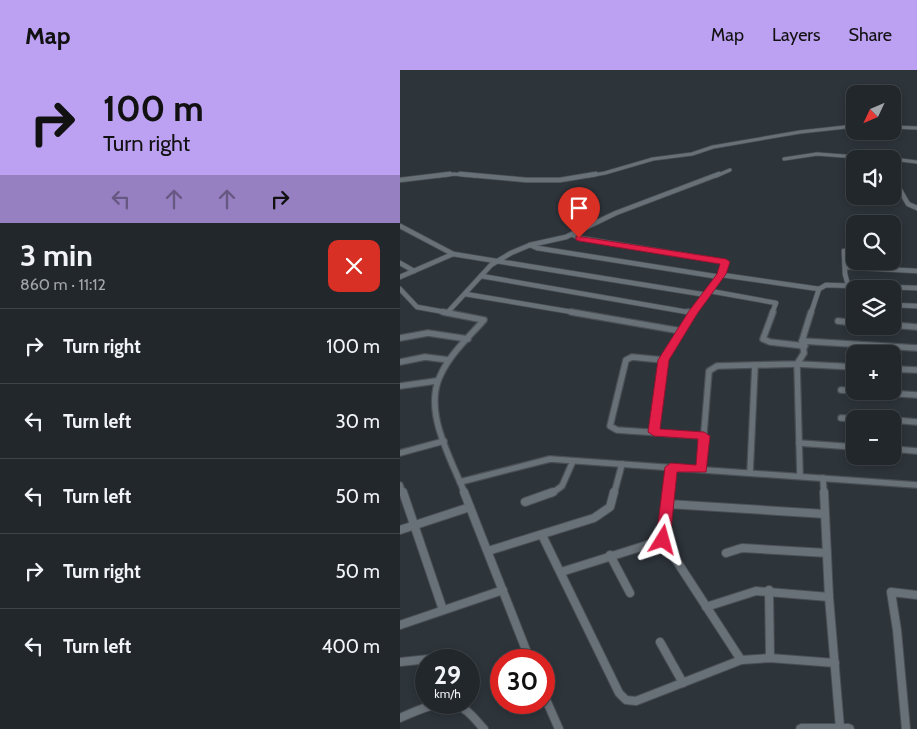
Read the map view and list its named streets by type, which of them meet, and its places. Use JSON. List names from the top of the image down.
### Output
{
  "north": "bottom left",
  "page": {
    "header": "Map",
    "nav": ["Map", "Layers", "Share"],
    "turn": ["100 m", "Turn right"],
    "map_buttons": ["+", "−"],
    "heading": ["3 min", "860 m · 11:12"],
    "list": [
      {
        "name": "Turn right",
        "value": "100 m"
      },
      {
        "name": "Turn left",
        "value": "30 m"
      },
      {
        "name": "Turn left",
        "value": "50 m"
      },
      {
        "name": "Turn right",
        "value": "50 m"
      },
      {
        "name": "Turn left",
        "value": "400 m"
      }
    ],
    "speed": "29 km/h",
    "limit": "30"
  }
}
